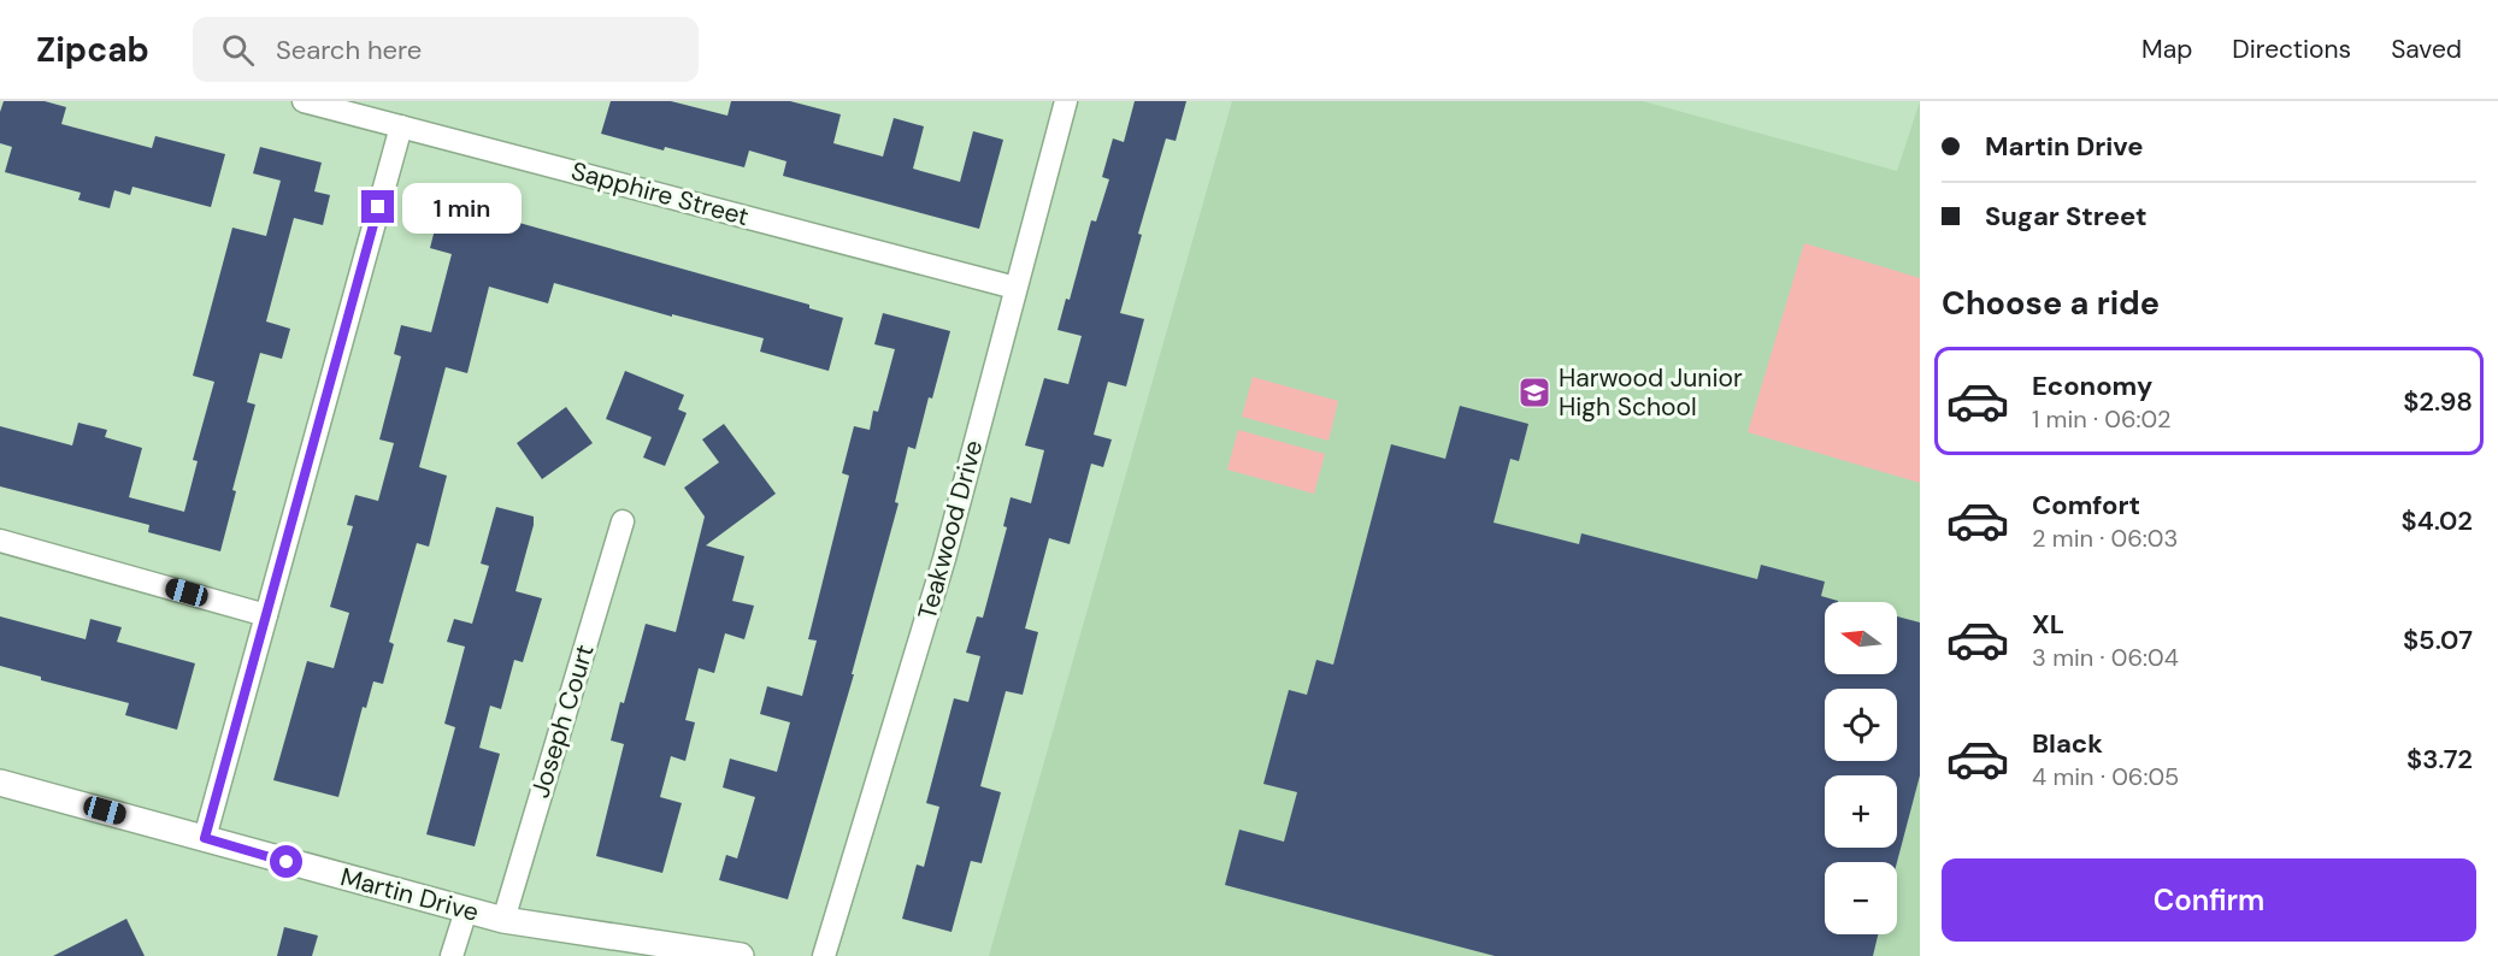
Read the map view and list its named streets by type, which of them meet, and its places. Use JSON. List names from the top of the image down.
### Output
{
  "streets": {
    "street": [
      "Sapphire Street",
      "Teakwood Drive",
      "Joseph Court",
      "Martin Drive"
    ]
  },
  "crossings": [
    ["Sapphire Street", "Teakwood Drive"],
    ["Joseph Court", "Martin Drive"]
  ],
  "places": {
    "school or university": ["Harwood Junior High School"]
  },
  "north": "left",
  "page": {
    "header": "Zipcab",
    "search": "Search here",
    "nav": ["Map", "Directions", "Saved"],
    "banner": ["Martin Drive", "Sugar Street"],
    "bubble": "1 min",
    "heading": "Choose a ride",
    "list": [
      {
        "name": "Economy",
        "note": "1 min · 06:02",
        "value": "$2.98"
      },
      {
        "name": "Comfort",
        "note": "2 min · 06:03",
        "value": "$4.02"
      },
      {
        "name": "XL",
        "note": "3 min · 06:04",
        "value": "$5.07"
      },
      {
        "name": "Black",
        "note": "4 min · 06:05",
        "value": "$3.72"
      }
    ],
    "map_buttons": ["+", "−"],
    "buttons": "Confirm"
  }
}
